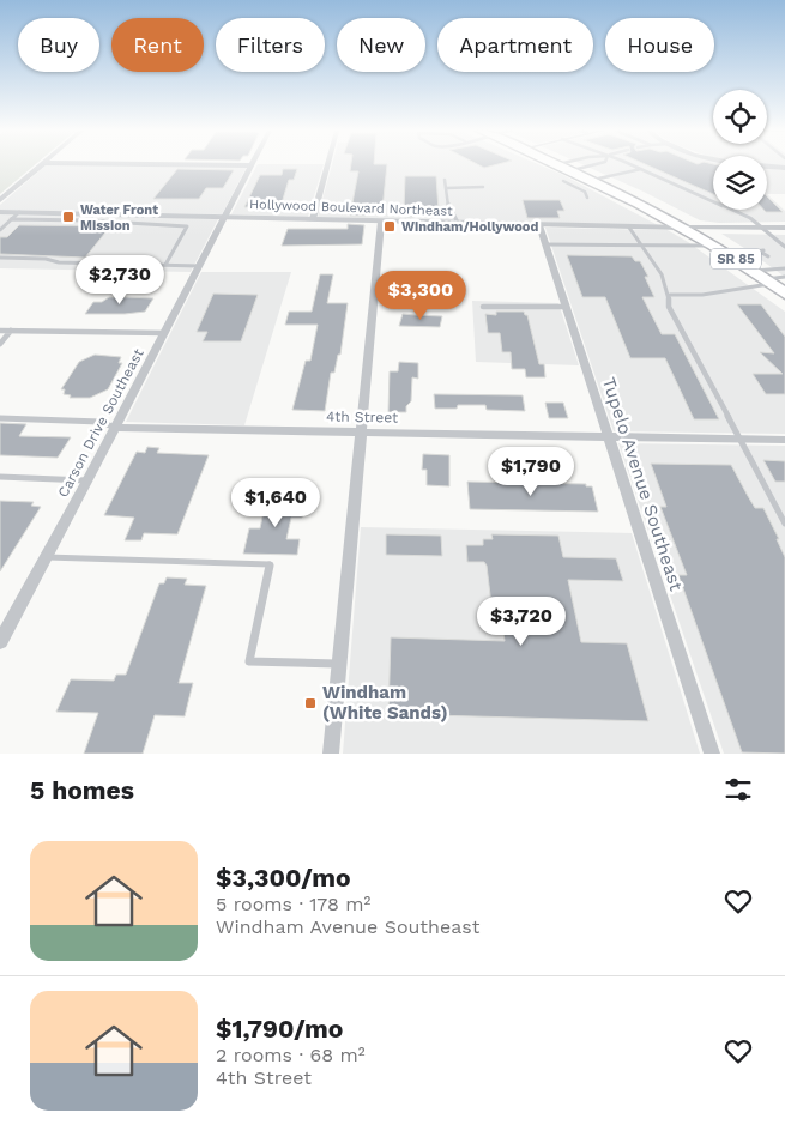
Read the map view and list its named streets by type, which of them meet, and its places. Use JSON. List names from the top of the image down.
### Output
{
  "streets": {
    "highway": ["SR 85"],
    "street": [
      "Hollywood Boulevard Northeast",
      "4th Street",
      "Carson Drive Southeast",
      "Tupelo Avenue Southeast"
    ]
  },
  "crossings": [
    ["Hollywood Boulevard Northeast", "SR 85"],
    ["Hollywood Boulevard Northeast", "Carson Drive Southeast"],
    ["Hollywood Boulevard Northeast", "Tupelo Avenue Southeast"],
    ["4th Street", "Carson Drive Southeast"],
    ["4th Street", "Tupelo Avenue Southeast"]
  ],
  "places": {
    "transit": ["Water Front Mission", "Windham/Hollywood", "Windham (White Sands)"]
  },
  "page": {
    "chip": [
      "Buy",
      "Rent",
      "Filters",
      "New",
      "Apartment",
      "House"
    ],
    "price": [
      "$2,730",
      "$3,300",
      "$1,790",
      "$1,640",
      "$3,720"
    ],
    "heading": "5 homes",
    "list": [
      {
        "name": "$3,300/mo",
        "note": "5 rooms · 178 m² · Windham Avenue Southeast"
      },
      {
        "name": "$1,790/mo",
        "note": "2 rooms · 68 m² · 4th Street"
      }
    ]
  }
}
